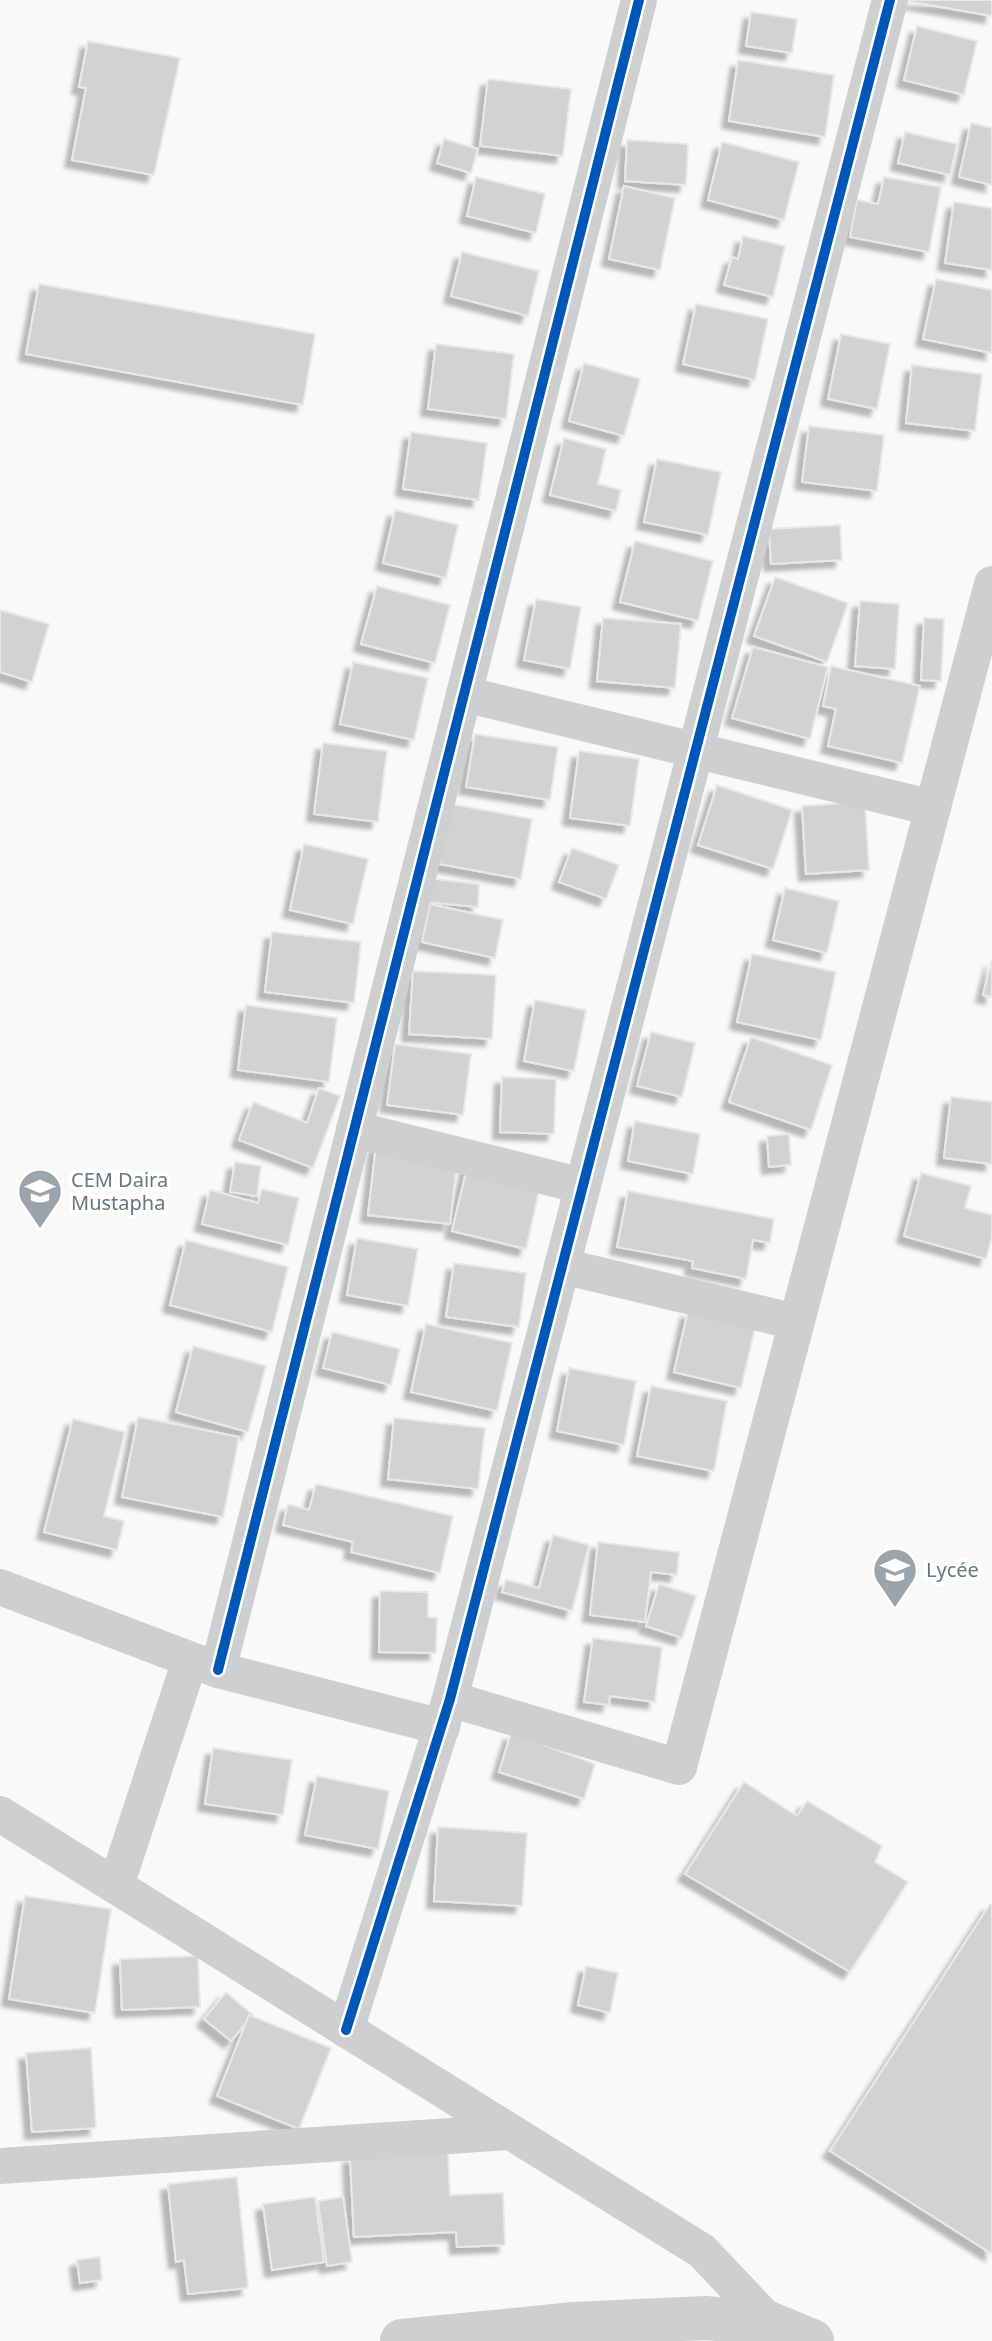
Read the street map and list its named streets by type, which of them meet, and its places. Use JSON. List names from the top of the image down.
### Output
{
  "places": {
    "school or university": ["CEM Daira Mustapha", "Lycée"]
  }
}
